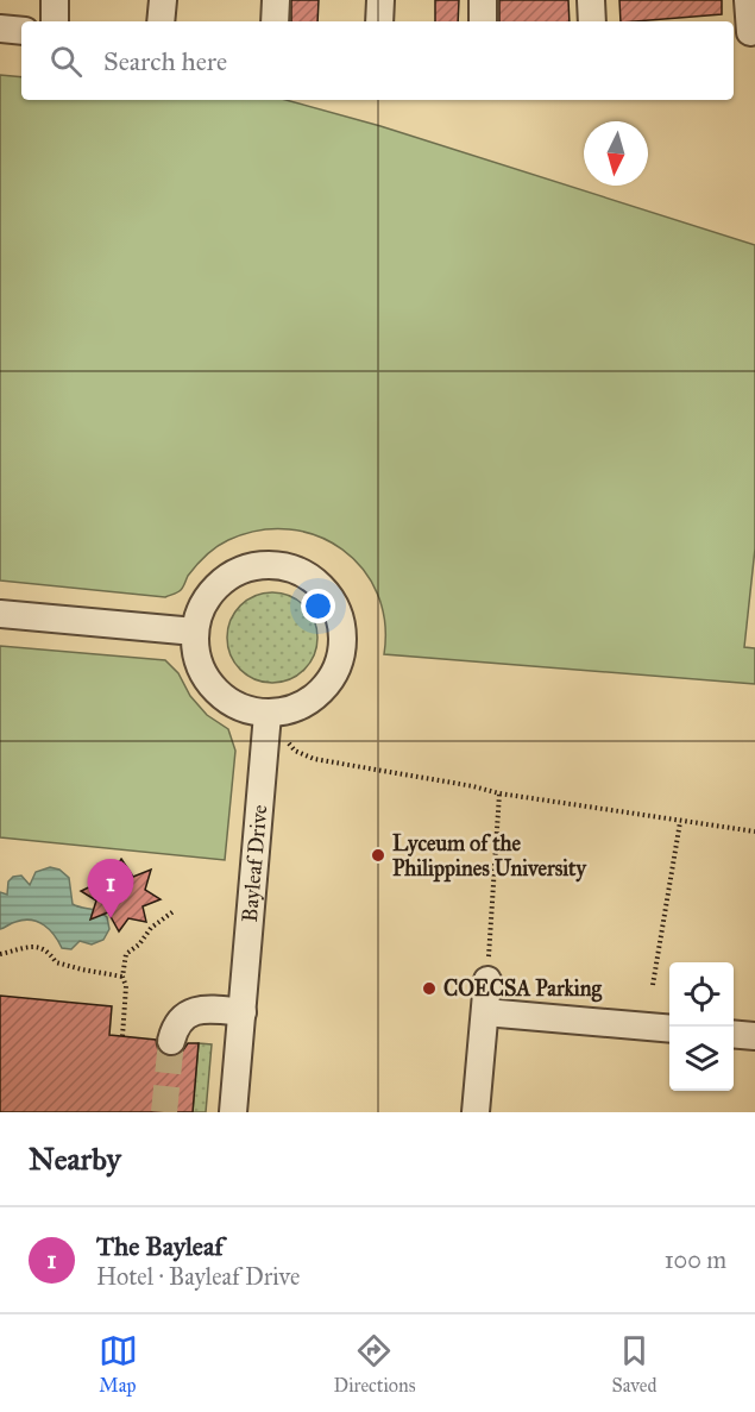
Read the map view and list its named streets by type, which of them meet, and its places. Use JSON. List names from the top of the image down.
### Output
{
  "streets": {
    "street": ["Bayleaf Drive"]
  },
  "places": ["Lyceum of the Philippines University", "COECSA Parking"],
  "north": "bottom",
  "page": {
    "search": "Search here",
    "pins": "1",
    "heading": "Nearby",
    "list": [
      {
        "mark": "1",
        "name": "The Bayleaf",
        "note": "Hotel · Bayleaf Drive",
        "value": "100 m"
      }
    ],
    "nav": ["Map", "Directions", "Saved"]
  }
}
